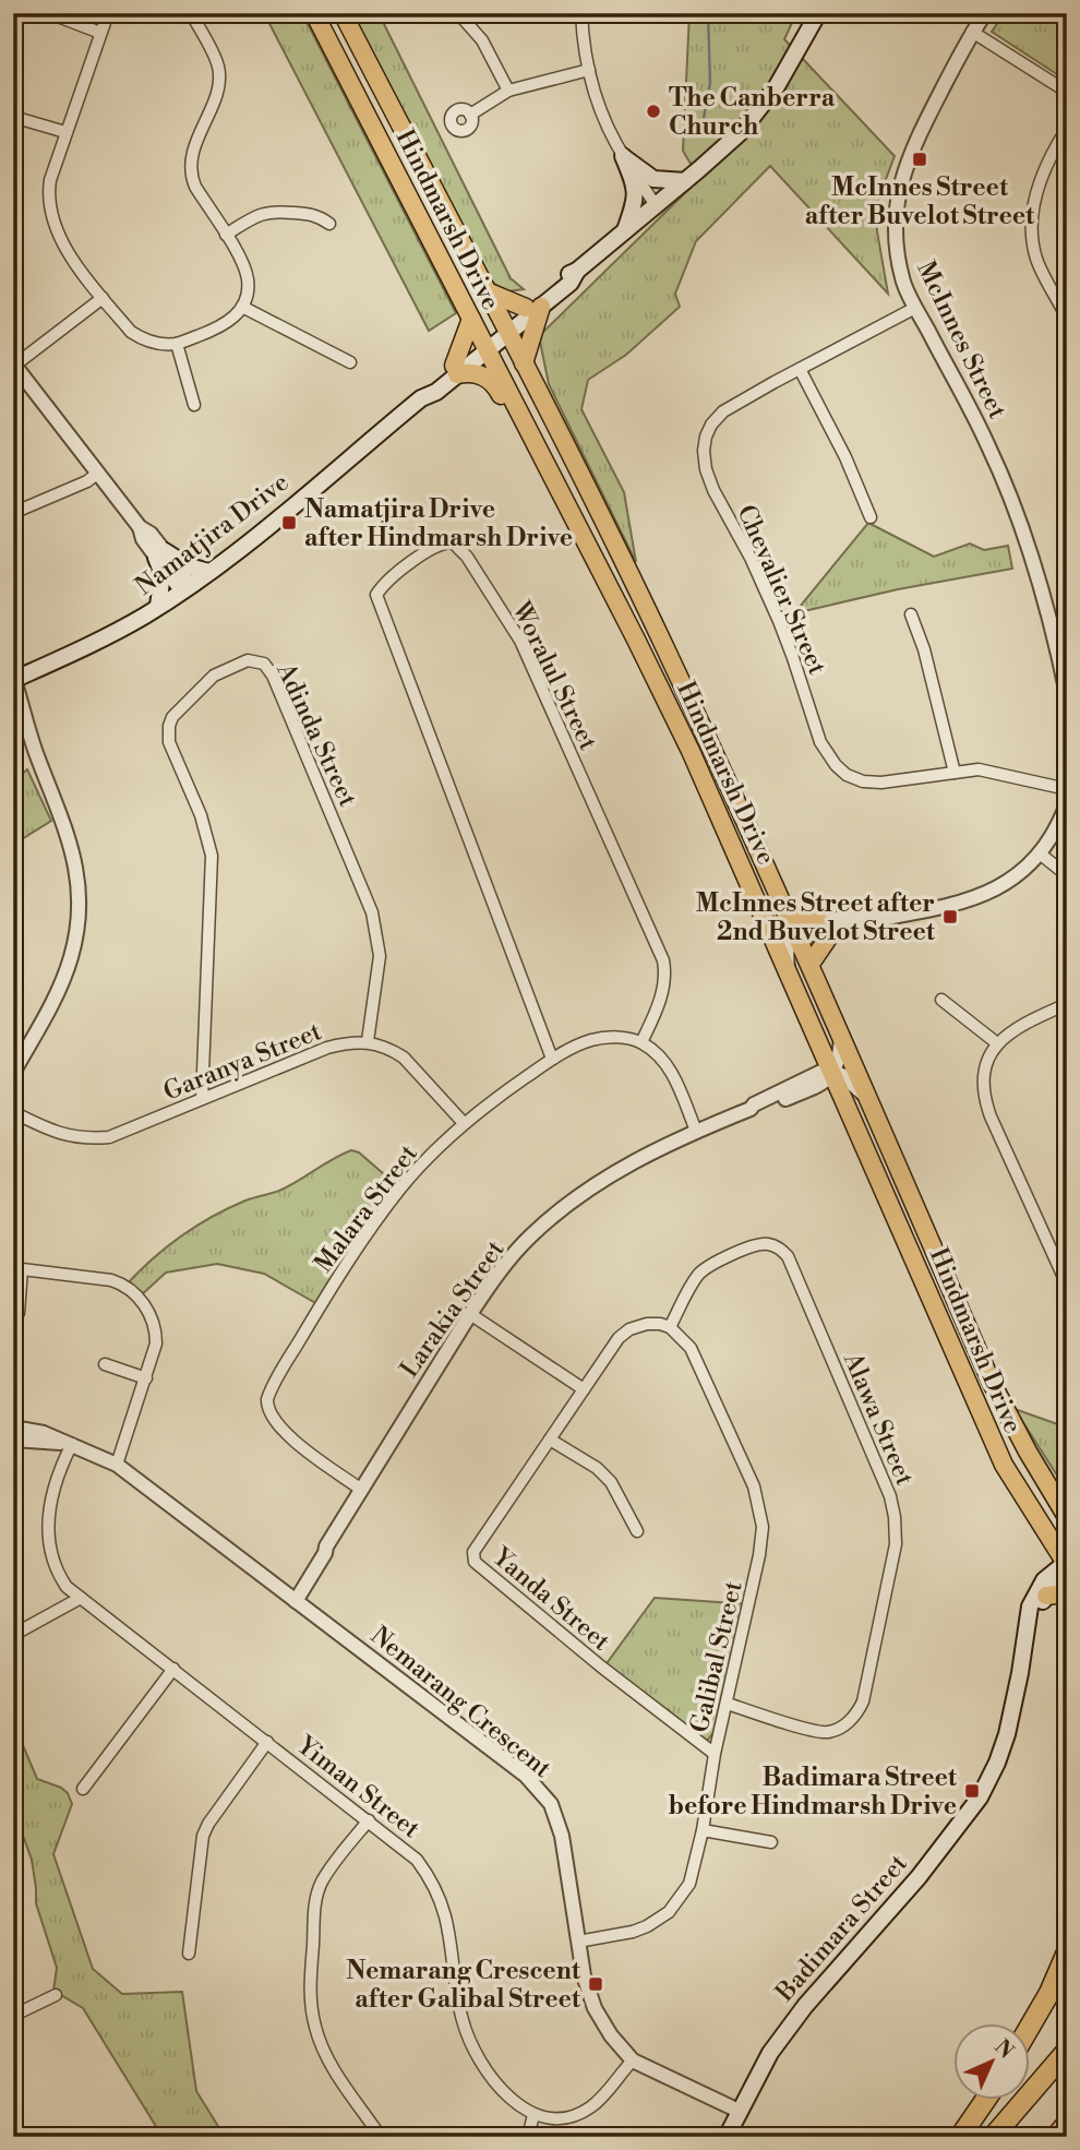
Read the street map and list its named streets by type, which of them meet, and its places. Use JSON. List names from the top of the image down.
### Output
{
  "streets": {
    "main road": ["Hindmarsh Drive", "Namatjira Drive", "Badimara Street"],
    "street": [
      "McInnes Street",
      "Chevalier Street",
      "Woralul Street",
      "Adinda Street",
      "Garanya Street",
      "Malara Street",
      "Larakia Street",
      "Alawa Street",
      "Yanda Street",
      "Galibal Street",
      "Nemarang Crescent",
      "Yiman Street"
    ]
  },
  "crossings": [
    ["Hindmarsh Drive", "Namatjira Drive"],
    ["Hindmarsh Drive", "Larakia Street"],
    ["Hindmarsh Drive", "Badimara Street"],
    ["McInnes Street", "Chevalier Street"],
    ["Woralul Street", "Malara Street"],
    ["Adinda Street", "Garanya Street"],
    ["Malara Street", "Larakia Street"],
    ["Larakia Street", "Nemarang Crescent"],
    ["Alawa Street", "Yanda Street"],
    ["Alawa Street", "Galibal Street"],
    ["Yanda Street", "Galibal Street"],
    ["Galibal Street", "Nemarang Crescent"],
    ["Nemarang Crescent", "Yiman Street"],
    ["Nemarang Crescent", "Badimara Street"]
  ],
  "places": {
    "other": ["The Canberra Church"],
    "transit": [
      "McInnes Street after Buvelot Street",
      "Namatjira Drive after Hindmarsh Drive",
      "McInnes Street after 2nd Buvelot Street",
      "Badimara Street before Hindmarsh Drive",
      "Nemarang Crescent after Galibal Street"
    ]
  },
  "north": "top right"
}
